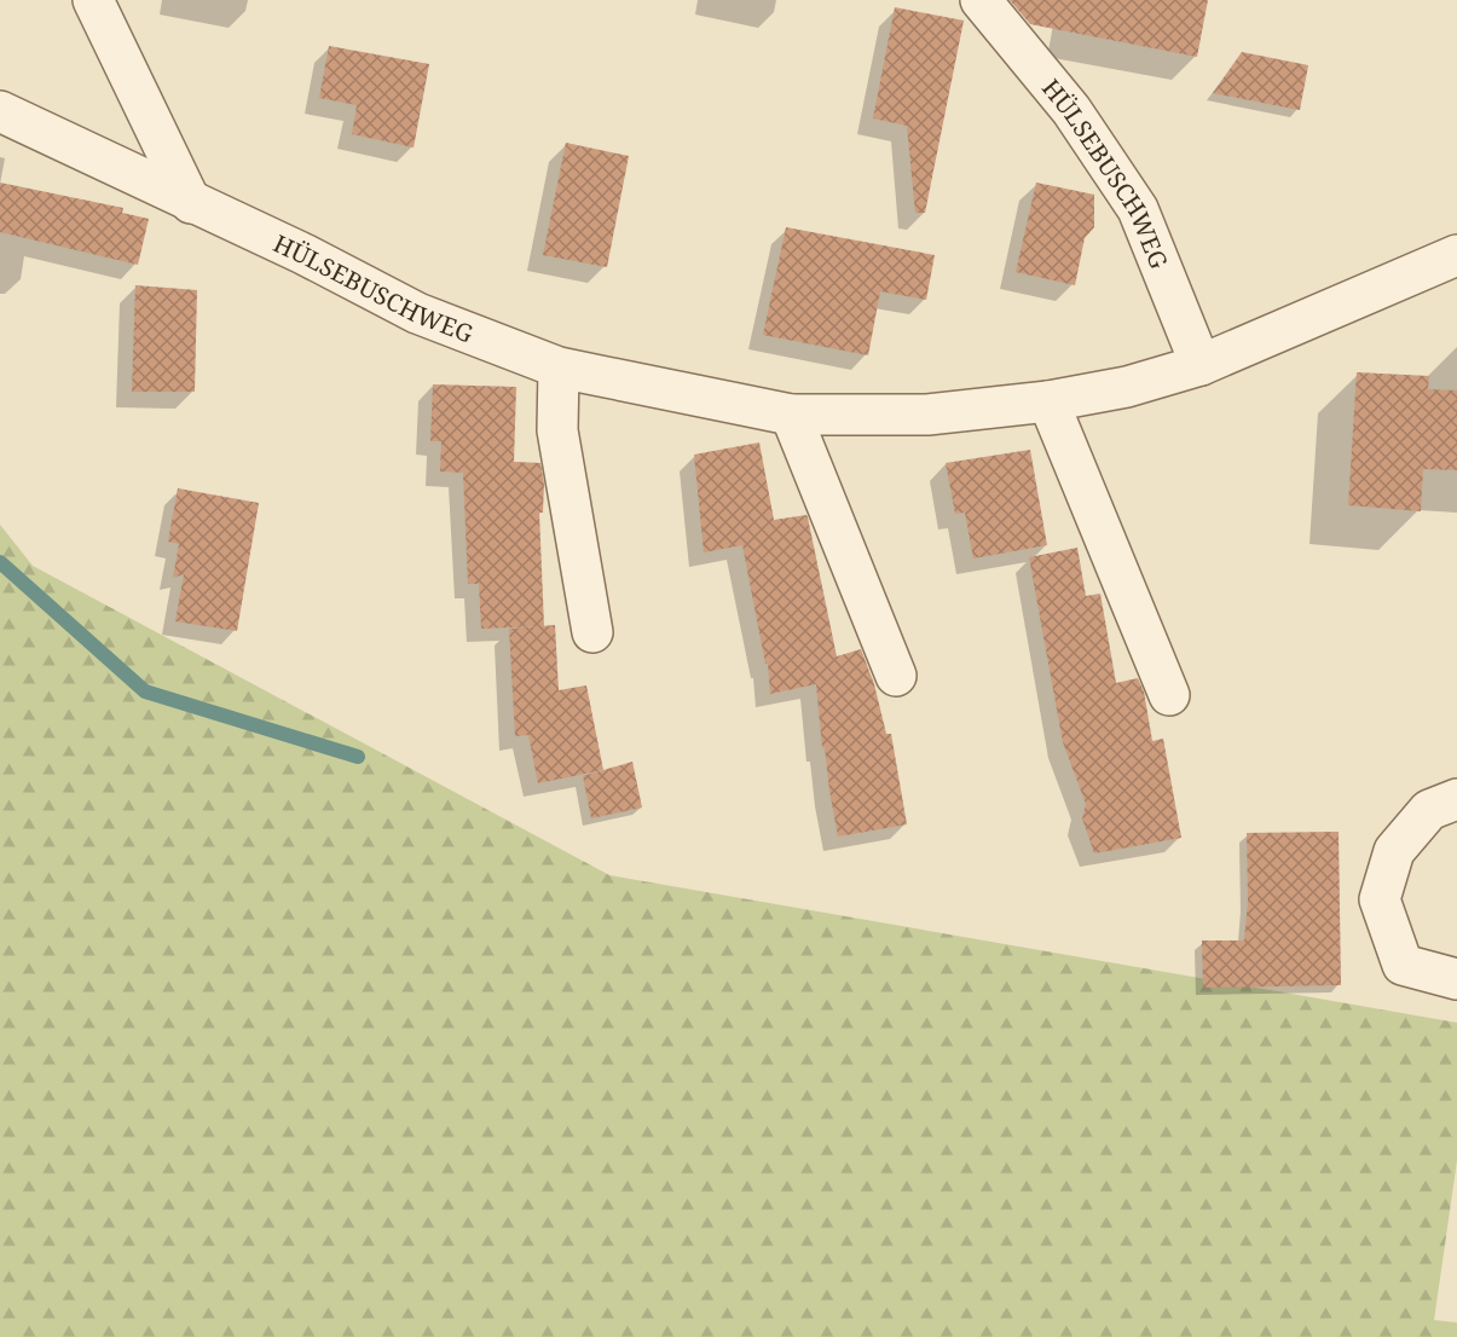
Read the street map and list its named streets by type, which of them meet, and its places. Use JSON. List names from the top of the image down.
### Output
{
  "streets": {
    "street": ["HÜLSEBUSCHWEG"]
  }
}
